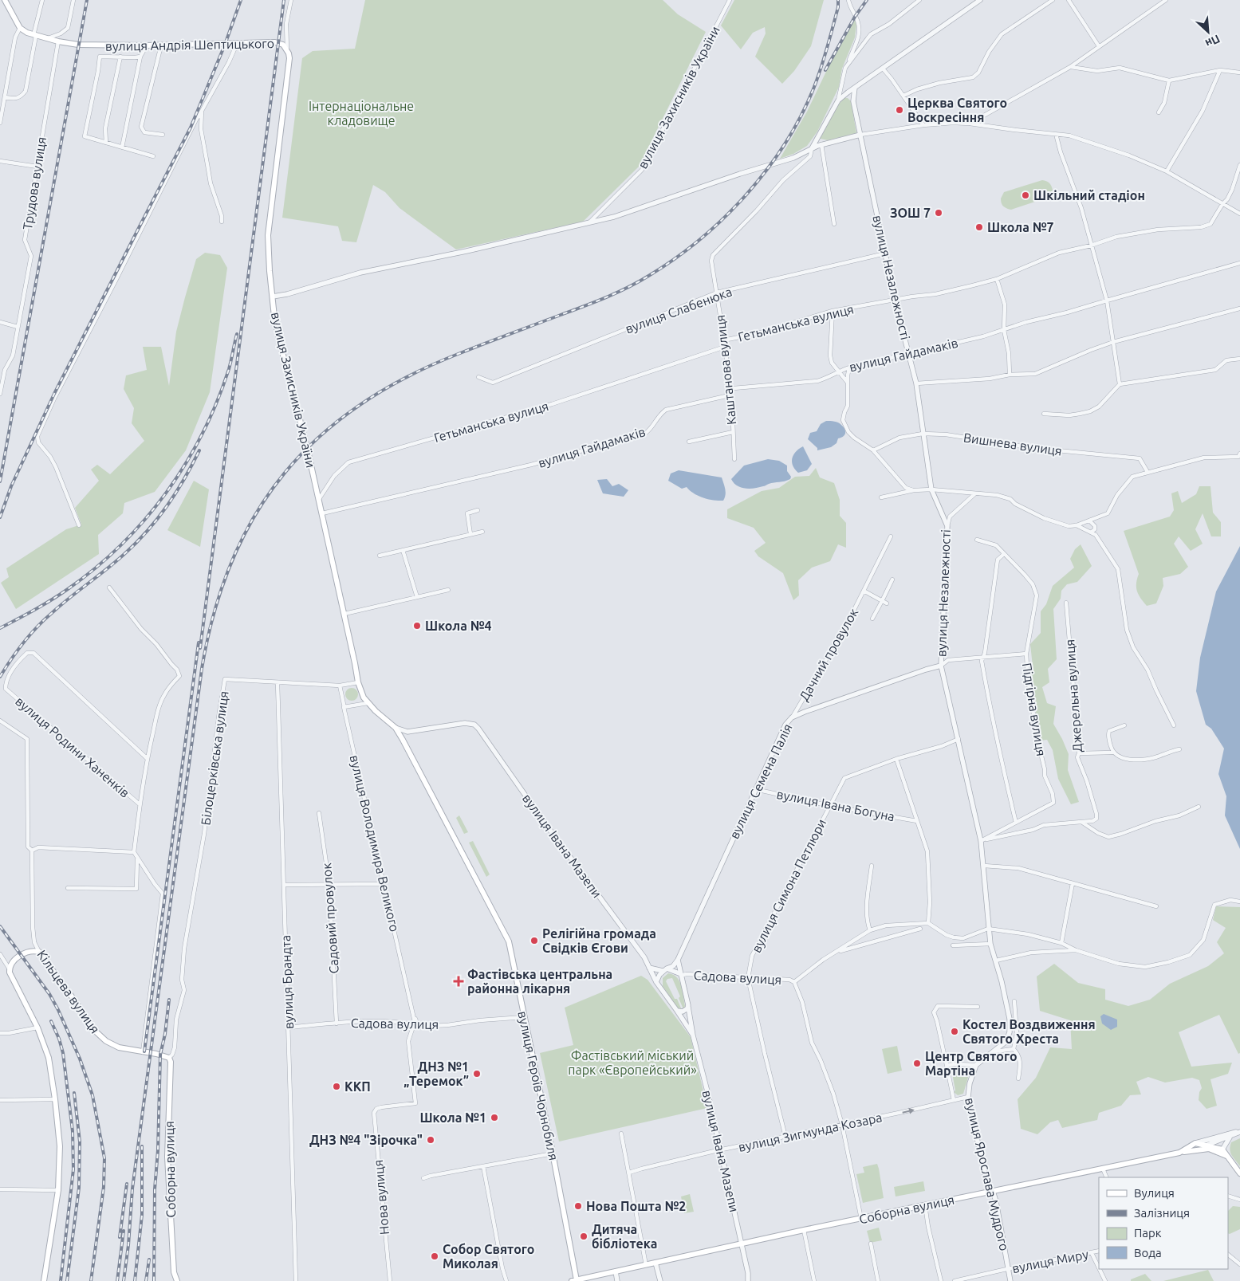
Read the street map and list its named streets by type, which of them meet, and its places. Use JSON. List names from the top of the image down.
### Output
{
  "streets": {
    "main road": [
      "вулиця Андрія Шептицького",
      "вулиця Захисників України",
      "Кільцева вулиця",
      "вулиця Героїв Чорнобиля",
      "Соборна вулиця"
    ],
    "street": [
      "Трудова вулиця",
      "вулиця Незалежності",
      "вулиця Слабенюка",
      "Гетьманська вулиця",
      "вулиця Гайдамаків",
      "Каштанова вулиця",
      "Вишнева вулиця",
      "Дачний провулок",
      "Джерельна вулиця",
      "Підгірна вулиця",
      "вулиця Родини Ханенків",
      "Білоцерківська вулиця",
      "вулиця Семена Палія",
      "вулиця Івана Богуна",
      "вулиця Володимира Великого",
      "вулиця Івана Мазепи",
      "вулиця Симона Петлюри",
      "Садовий провулок",
      "Садова вулиця",
      "вулиця Брандта",
      "вулиця Зигмунда Козара",
      "вулиця Ярослава Мудрого",
      "Нова вулиця",
      "вулиця Миру"
    ]
  },
  "crossings": [
    ["вулиця Андрія Шептицького", "вулиця Захисників України"],
    ["вулиця Андрія Шептицького", "Трудова вулиця"],
    ["вулиця Захисників України", "вулиця Незалежності"],
    ["вулиця Захисників України", "Гетьманська вулиця"],
    ["вулиця Захисників України", "вулиця Гайдамаків"],
    ["вулиця Захисників України", "Каштанова вулиця"],
    ["вулиця Захисників України", "Білоцерківська вулиця"],
    ["вулиця Незалежності", "вулиця Слабенюка"],
    ["вулиця Незалежності", "Гетьманська вулиця"],
    ["вулиця Незалежності", "вулиця Гайдамаків"],
    ["вулиця Незалежності", "Вишнева вулиця"],
    ["вулиця Незалежності", "Підгірна вулиця"],
    ["вулиця Незалежності", "вулиця Семена Палія"],
    ["вулиця Незалежності", "вулиця Симона Петлюри"],
    ["вулиця Слабенюка", "Каштанова вулиця"],
    ["Гетьманська вулиця", "Каштанова вулиця"],
    ["вулиця Гайдамаків", "Каштанова вулиця"],
    ["Дачний провулок", "вулиця Семена Палія"],
    ["Підгірна вулиця", "вулиця Семена Палія"],
    ["Білоцерківська вулиця", "вулиця Володимира Великого"],
    ["Білоцерківська вулиця", "вулиця Брандта"],
    ["Білоцерківська вулиця", "Кільцева вулиця"],
    ["Білоцерківська вулиця", "Соборна вулиця"],
    ["вулиця Семена Палія", "вулиця Івана Богуна"],
    ["вулиця Івана Богуна", "вулиця Симона Петлюри"],
    ["вулиця Володимира Великого", "Садова вулиця"],
    ["вулиця Володимира Великого", "Нова вулиця"],
    ["вулиця Івана Мазепи", "Садова вулиця"],
    ["вулиця Івана Мазепи", "вулиця Героїв Чорнобиля"],
    ["вулиця Івана Мазепи", "вулиця Зигмунда Козара"],
    ["вулиця Івана Мазепи", "Соборна вулиця"],
    ["вулиця Симона Петлюри", "Садова вулиця"],
    ["вулиця Симона Петлюри", "вулиця Зигмунда Козара"],
    ["Садовий провулок", "Садова вулиця"],
    ["Садова вулиця", "вулиця Брандта"],
    ["Садова вулиця", "вулиця Героїв Чорнобиля"],
    ["Кільцева вулиця", "Соборна вулиця"],
    ["вулиця Героїв Чорнобиля", "Соборна вулиця"],
    ["вулиця Зигмунда Козара", "вулиця Ярослава Мудрого"],
    ["Соборна вулиця", "вулиця Ярослава Мудрого"],
    ["вулиця Ярослава Мудрого", "вулиця Миру"]
  ],
  "parks": ["Інтернаціональне кладовище", "Фастівський міський парк «Європейський»"],
  "places": {
    "other": [
      "Церква Святого Воскресіння",
      "Шкільний стадіон",
      "ЗОШ 7",
      "Школа №7",
      "Школа №4",
      "Релігійна громада Свідків Єгови",
      "Костел Воздвиження Святого Хреста",
      "Центр Святого Мартіна",
      "ДНЗ №1 „Теремок”",
      "ККП",
      "Школа №1",
      "ДНЗ №4 \"Зірочка\"",
      "Нова Пошта №2",
      "Дитяча бібліотека",
      "Собор Святого Миколая"
    ],
    "health": ["Фастівська центральна районна лікарня"]
  },
  "legend": [
    "Вулиця",
    "Залізниця",
    "Парк",
    "Вода"
  ],
  "north": "bottom right"
}
